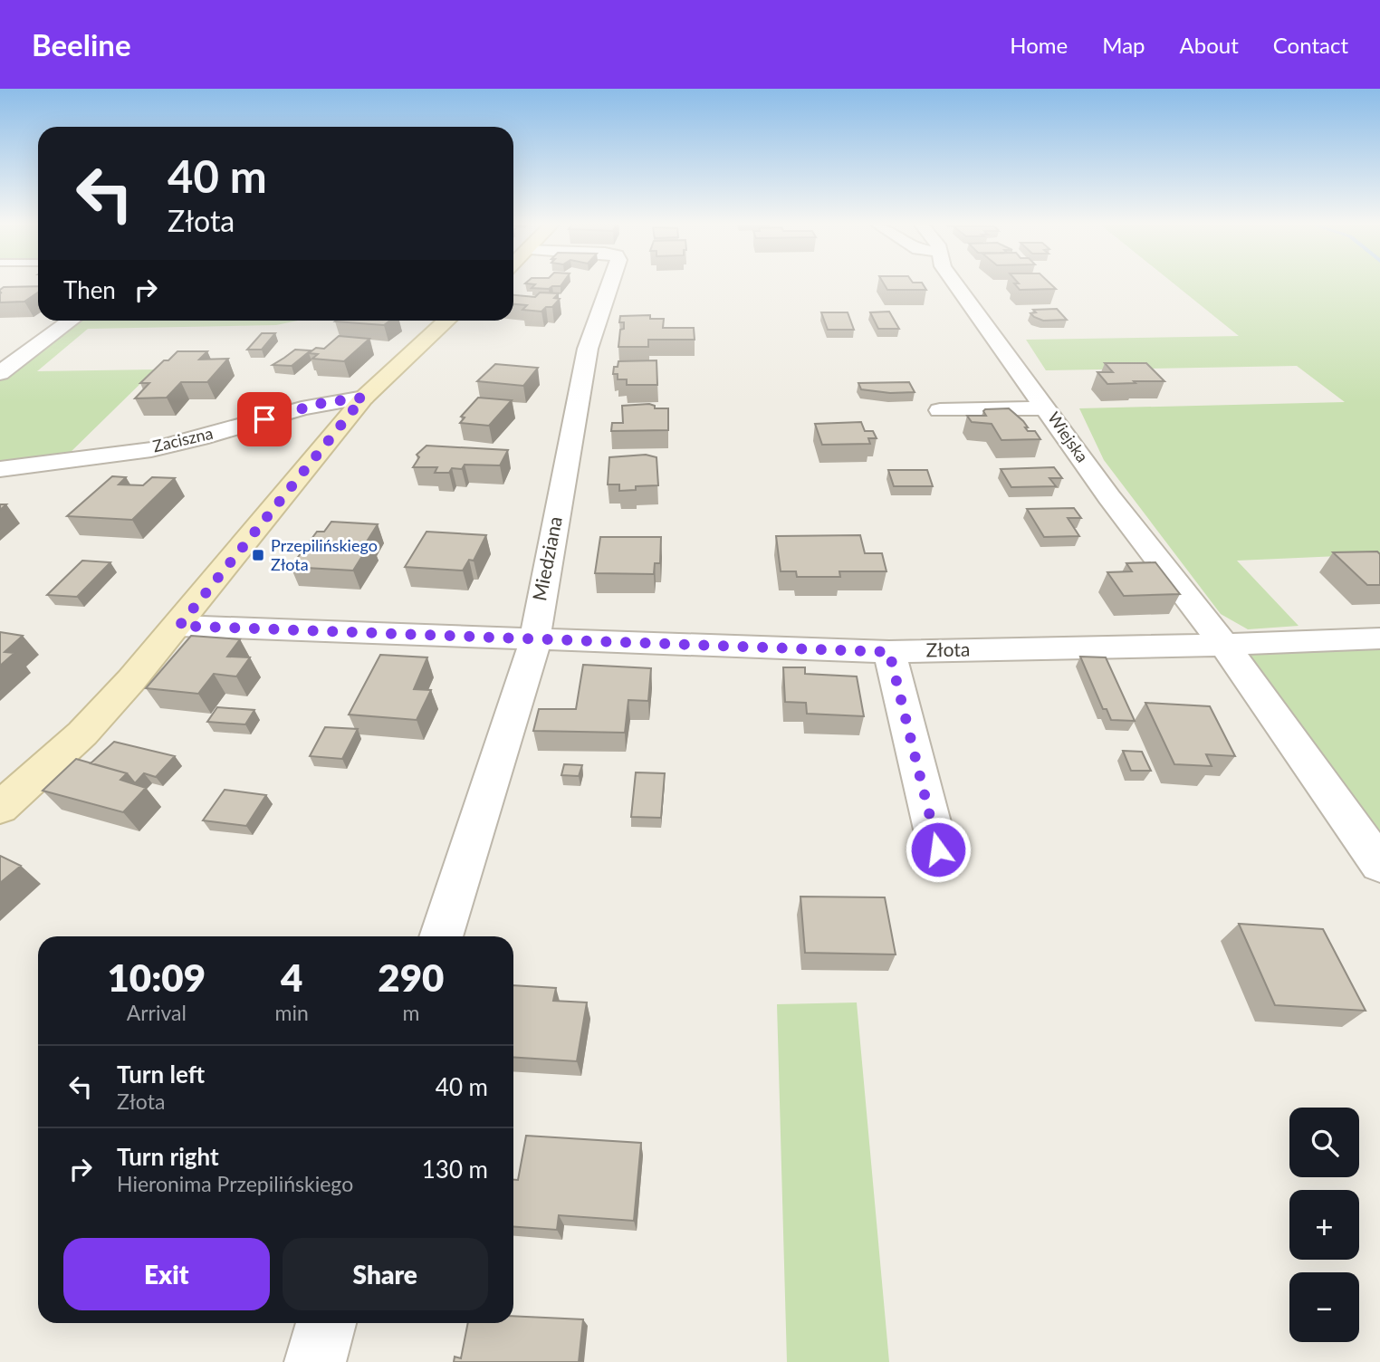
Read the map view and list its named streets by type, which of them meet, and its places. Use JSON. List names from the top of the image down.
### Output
{
  "streets": {
    "street": [
      "Wiejska",
      "Zaciszna",
      "Miedziana",
      "Złota"
    ]
  },
  "crossings": [
    ["Wiejska", "Złota"],
    ["Miedziana", "Złota"]
  ],
  "places": {
    "transit": ["Przepilińskiego Złota"]
  },
  "page": {
    "header": "Beeline",
    "nav": [
      "Home",
      "Map",
      "About",
      "Contact"
    ],
    "turn": ["40 m", "Złota"],
    "then": "Then",
    "eta": [
      "10:09",
      "Arrival",
      "4",
      "min",
      "290",
      "m"
    ],
    "list": [
      {
        "name": "Turn left",
        "note": "Złota",
        "value": "40 m"
      },
      {
        "name": "Turn right",
        "note": "Hieronima Przepilińskiego",
        "value": "130 m"
      }
    ],
    "map_buttons": ["+", "−"],
    "buttons": ["Exit", "Share"]
  }
}
